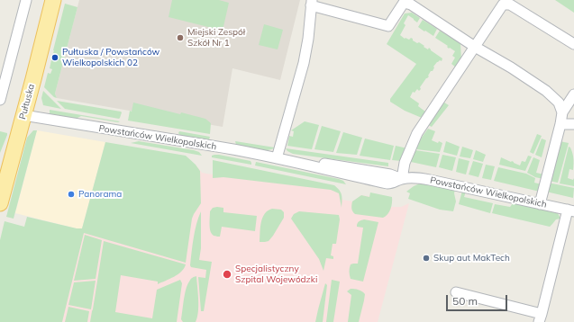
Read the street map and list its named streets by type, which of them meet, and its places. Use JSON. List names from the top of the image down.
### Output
{
  "streets": {
    "main road": ["Pułtuska"],
    "street": ["Powstańców Wielkopolskich"]
  },
  "crossings": [
    ["Pułtuska", "Powstańców Wielkopolskich"]
  ],
  "places": [
    "Miejski Zespół Szkół Nr 1",
    "Pułtuska / Powstańców Wielkopolskich 02",
    "Panorama",
    "Skup aut MakTech",
    "Specjalistyczny Szpital Wojewódzki"
  ],
  "scale_bar": "50 m"
}
